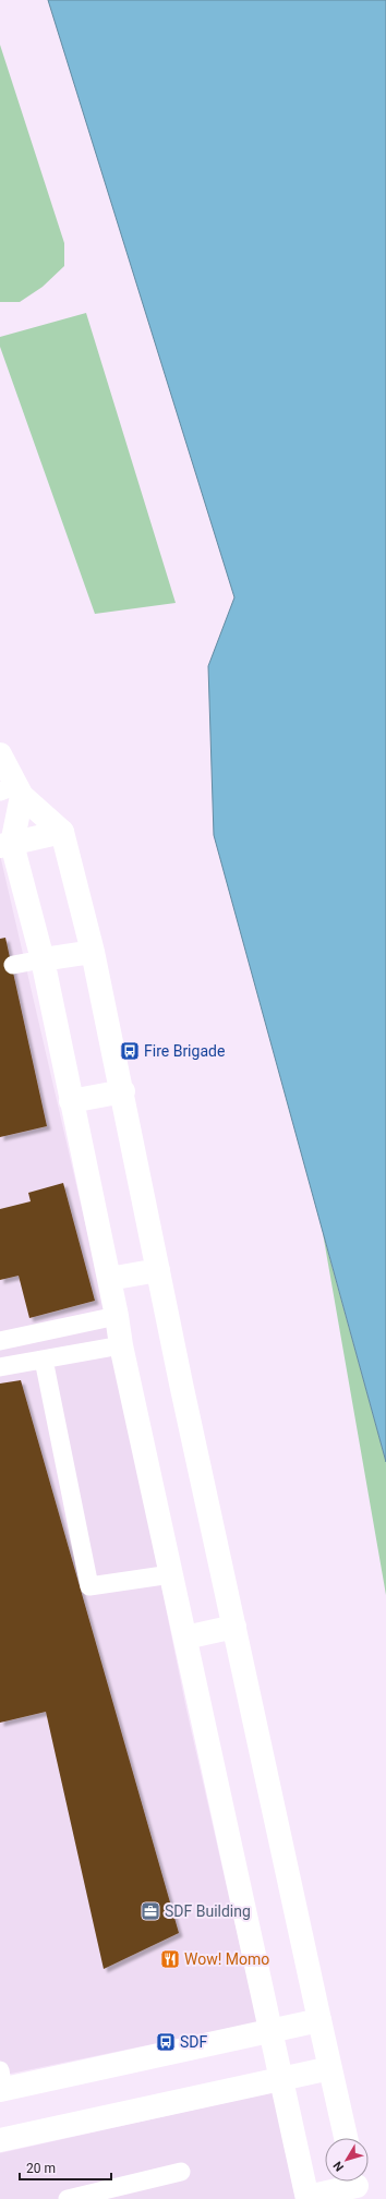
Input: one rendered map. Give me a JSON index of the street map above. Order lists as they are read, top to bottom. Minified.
{"places":{"bus stop":["Fire Brigade","SDF"],"office":["SDF Building"],"restaurant":["Wow! Momo"]},"scale_bar":"20 m","north":"bottom left"}
